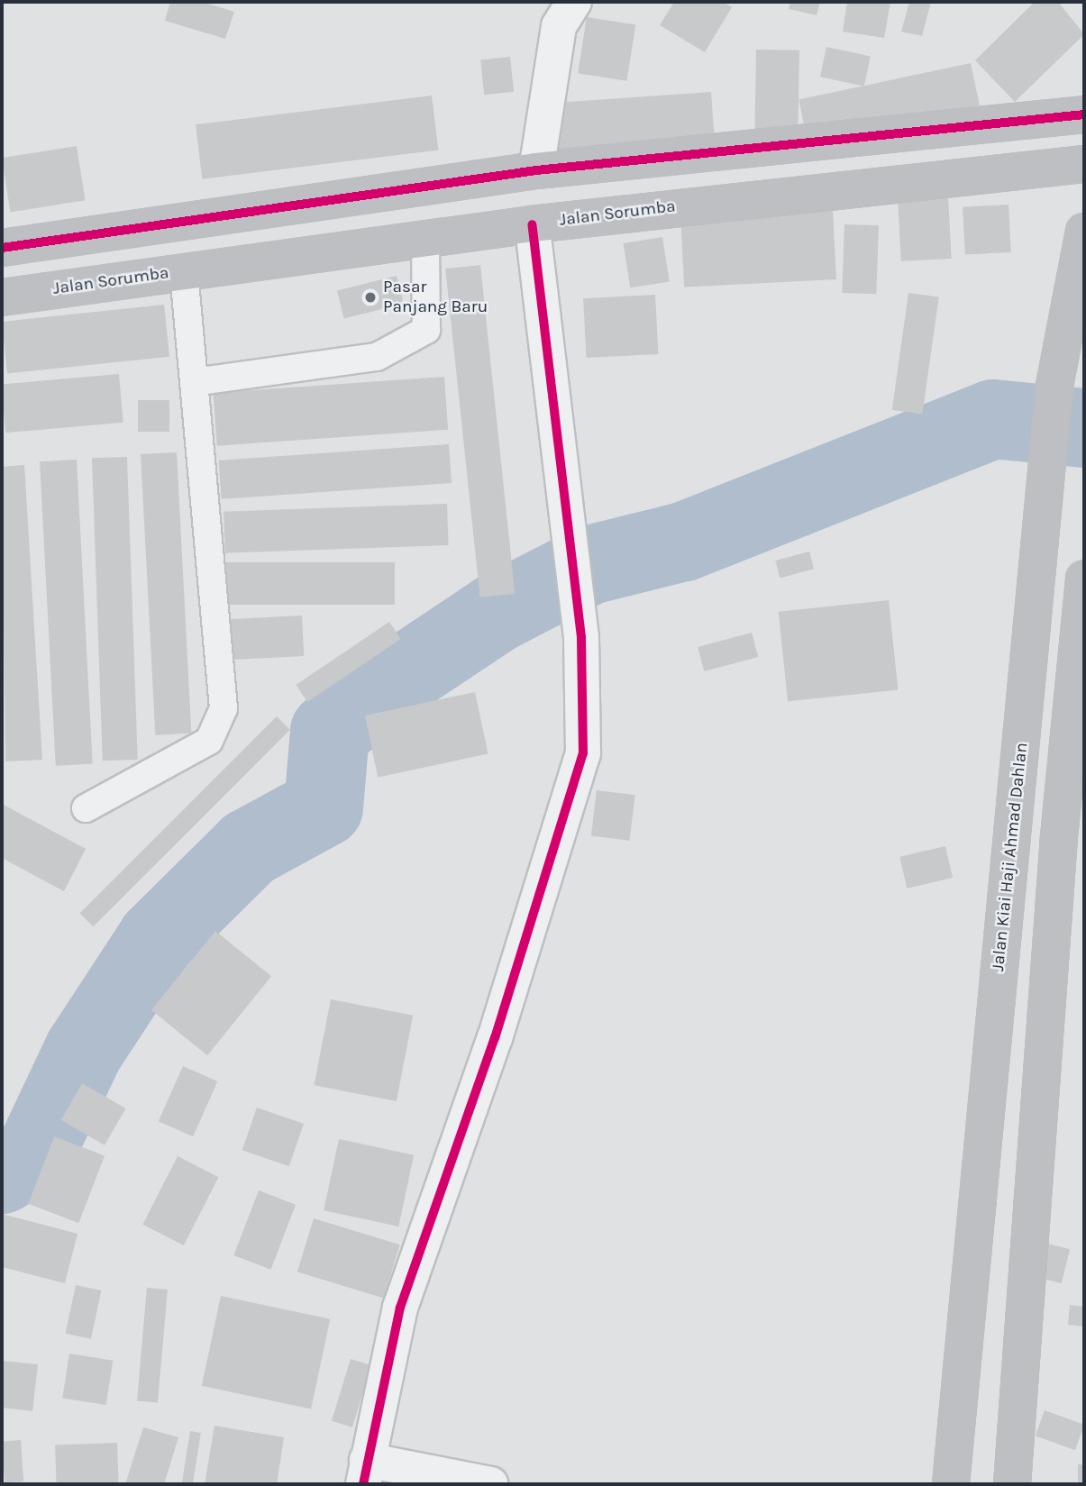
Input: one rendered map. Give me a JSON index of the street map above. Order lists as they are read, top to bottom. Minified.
{"streets":{"street":["Jalan Sorumba","Jalan Kiai Haji Ahmad Dahlan"]},"places":["Pasar Panjang Baru"]}
